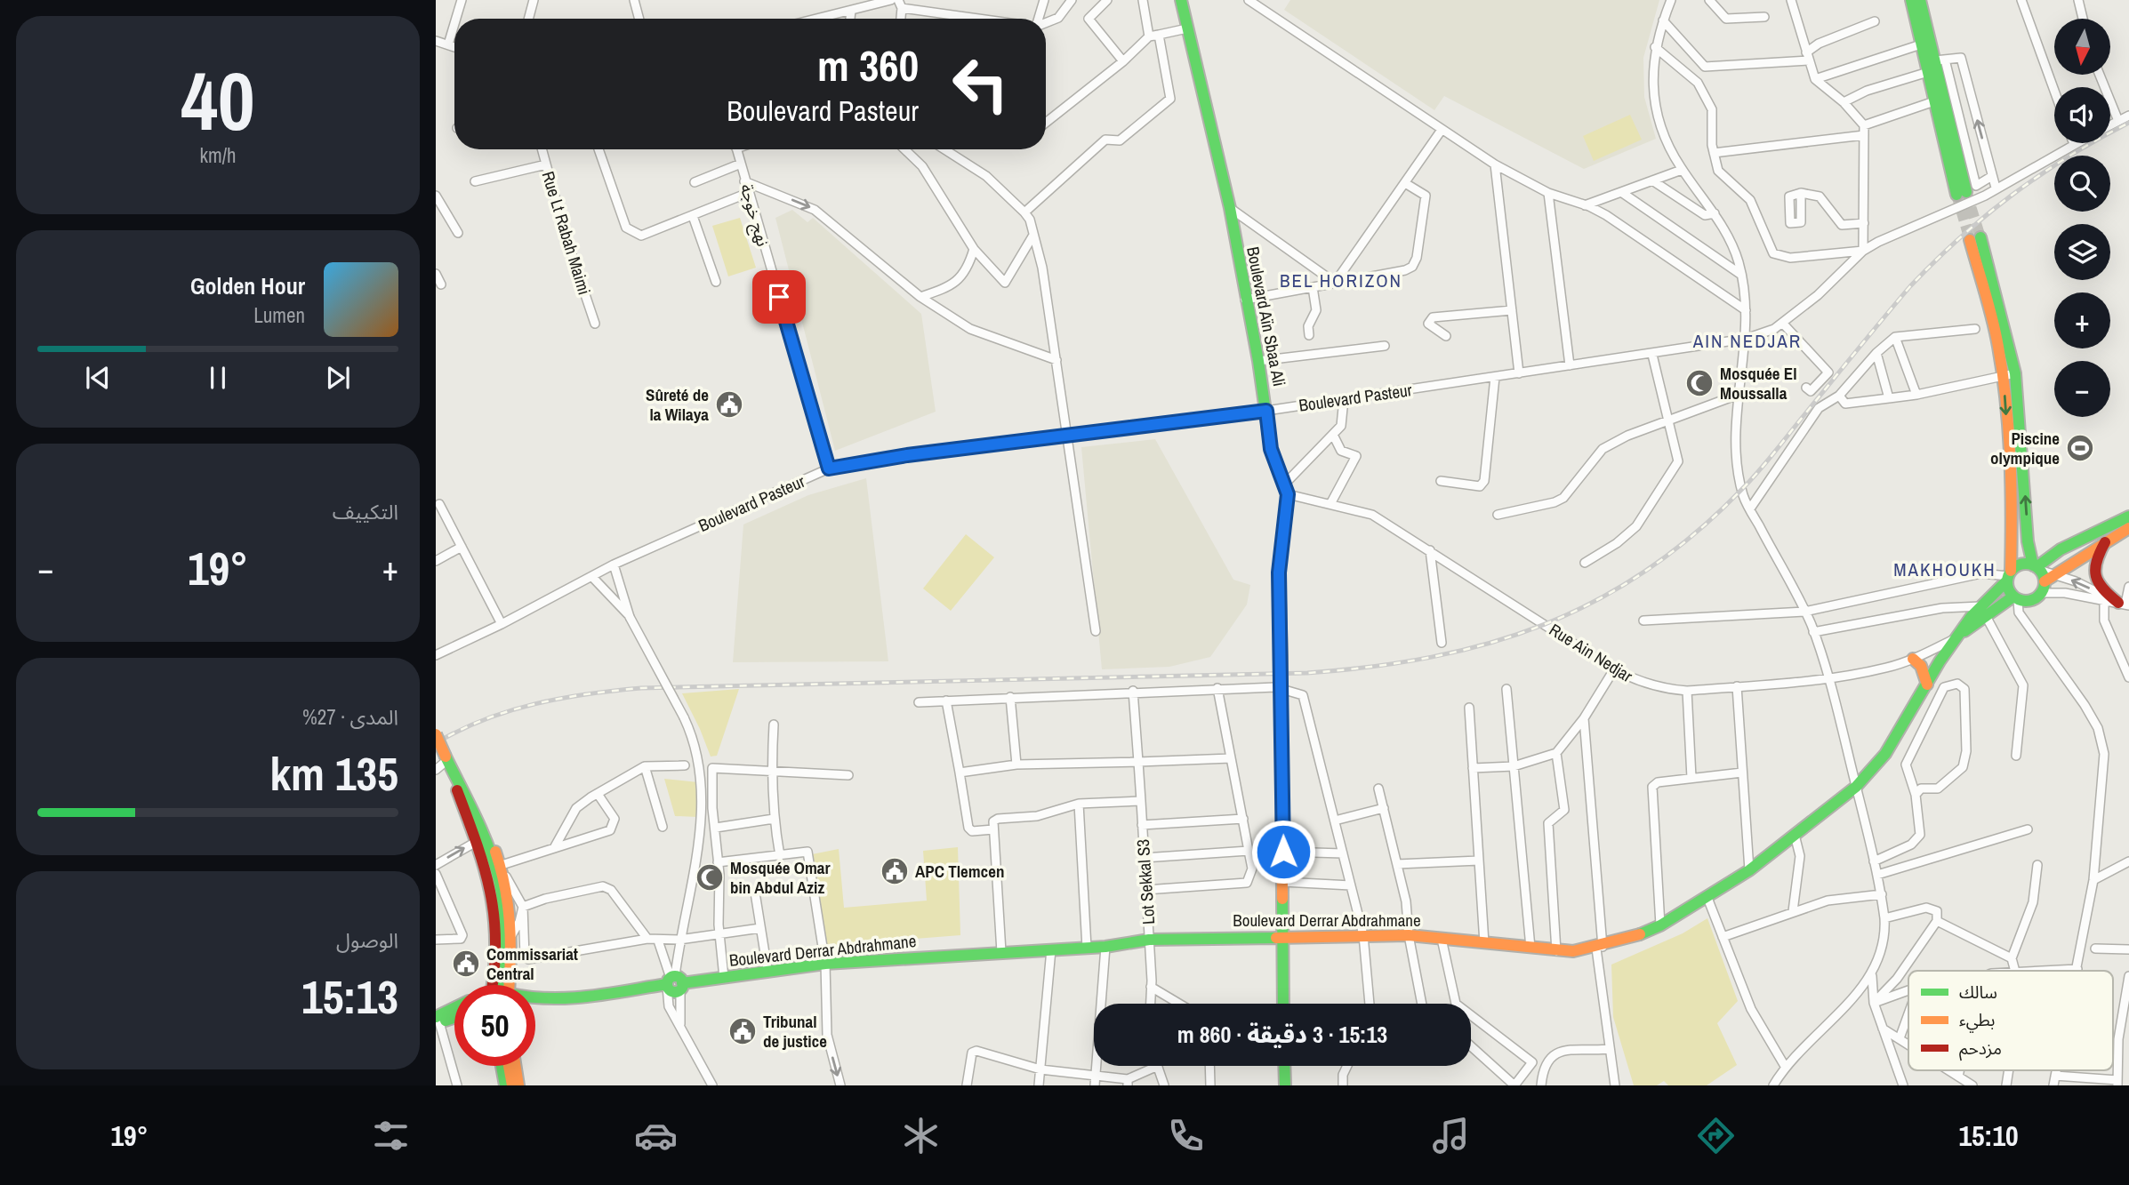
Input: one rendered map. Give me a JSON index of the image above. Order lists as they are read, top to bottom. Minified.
{"streets":{"main road":["Boulevard Aïn Sbaa Ali","Boulevard Derrar Abdrahmane"],"street":["نهج خوجة","Rue Lt Rabah Maimi","Boulevard Pasteur","Rue Ain Nedjar","Lot Sekkal S3"]},"crossings":[["نهج خوجة","Boulevard Pasteur"],["Boulevard Aïn Sbaa Ali","Boulevard Pasteur"],["Boulevard Aïn Sbaa Ali","Rue Ain Nedjar"],["Boulevard Aïn Sbaa Ali","Boulevard Derrar Abdrahmane"],["Rue Ain Nedjar","Boulevard Derrar Abdrahmane"],["Lot Sekkal S3","Boulevard Derrar Abdrahmane"]],"districts":["BEL HORIZON","AIN NEDJAR","MAKHOUKH"],"places":{"mosque":["Mosquée El Moussalla","Mosquée Omar bin Abdul Aziz"],"public building":["Sûreté de la Wilaya","APC Tlemcen","Commissariat Central","Tribunal de justice"],"sports":["Piscine olympique"]},"legend":["سالك","بطيء","مزدحم"],"north":"bottom","page":{"tile":[["40","km/h"],"التكييف",["المدى · 27%","135 km"],["الوصول","15:13"]],"map_buttons":["+","−"],"turn":["360 m","Boulevard Pasteur"],"song":["Golden Hour","Lumen"],"heat":["−","19°","+"],"limit":"50","trip":"15:13 · 3 دقيقة · 860 m","tabs":["15:10","19°"]}}
